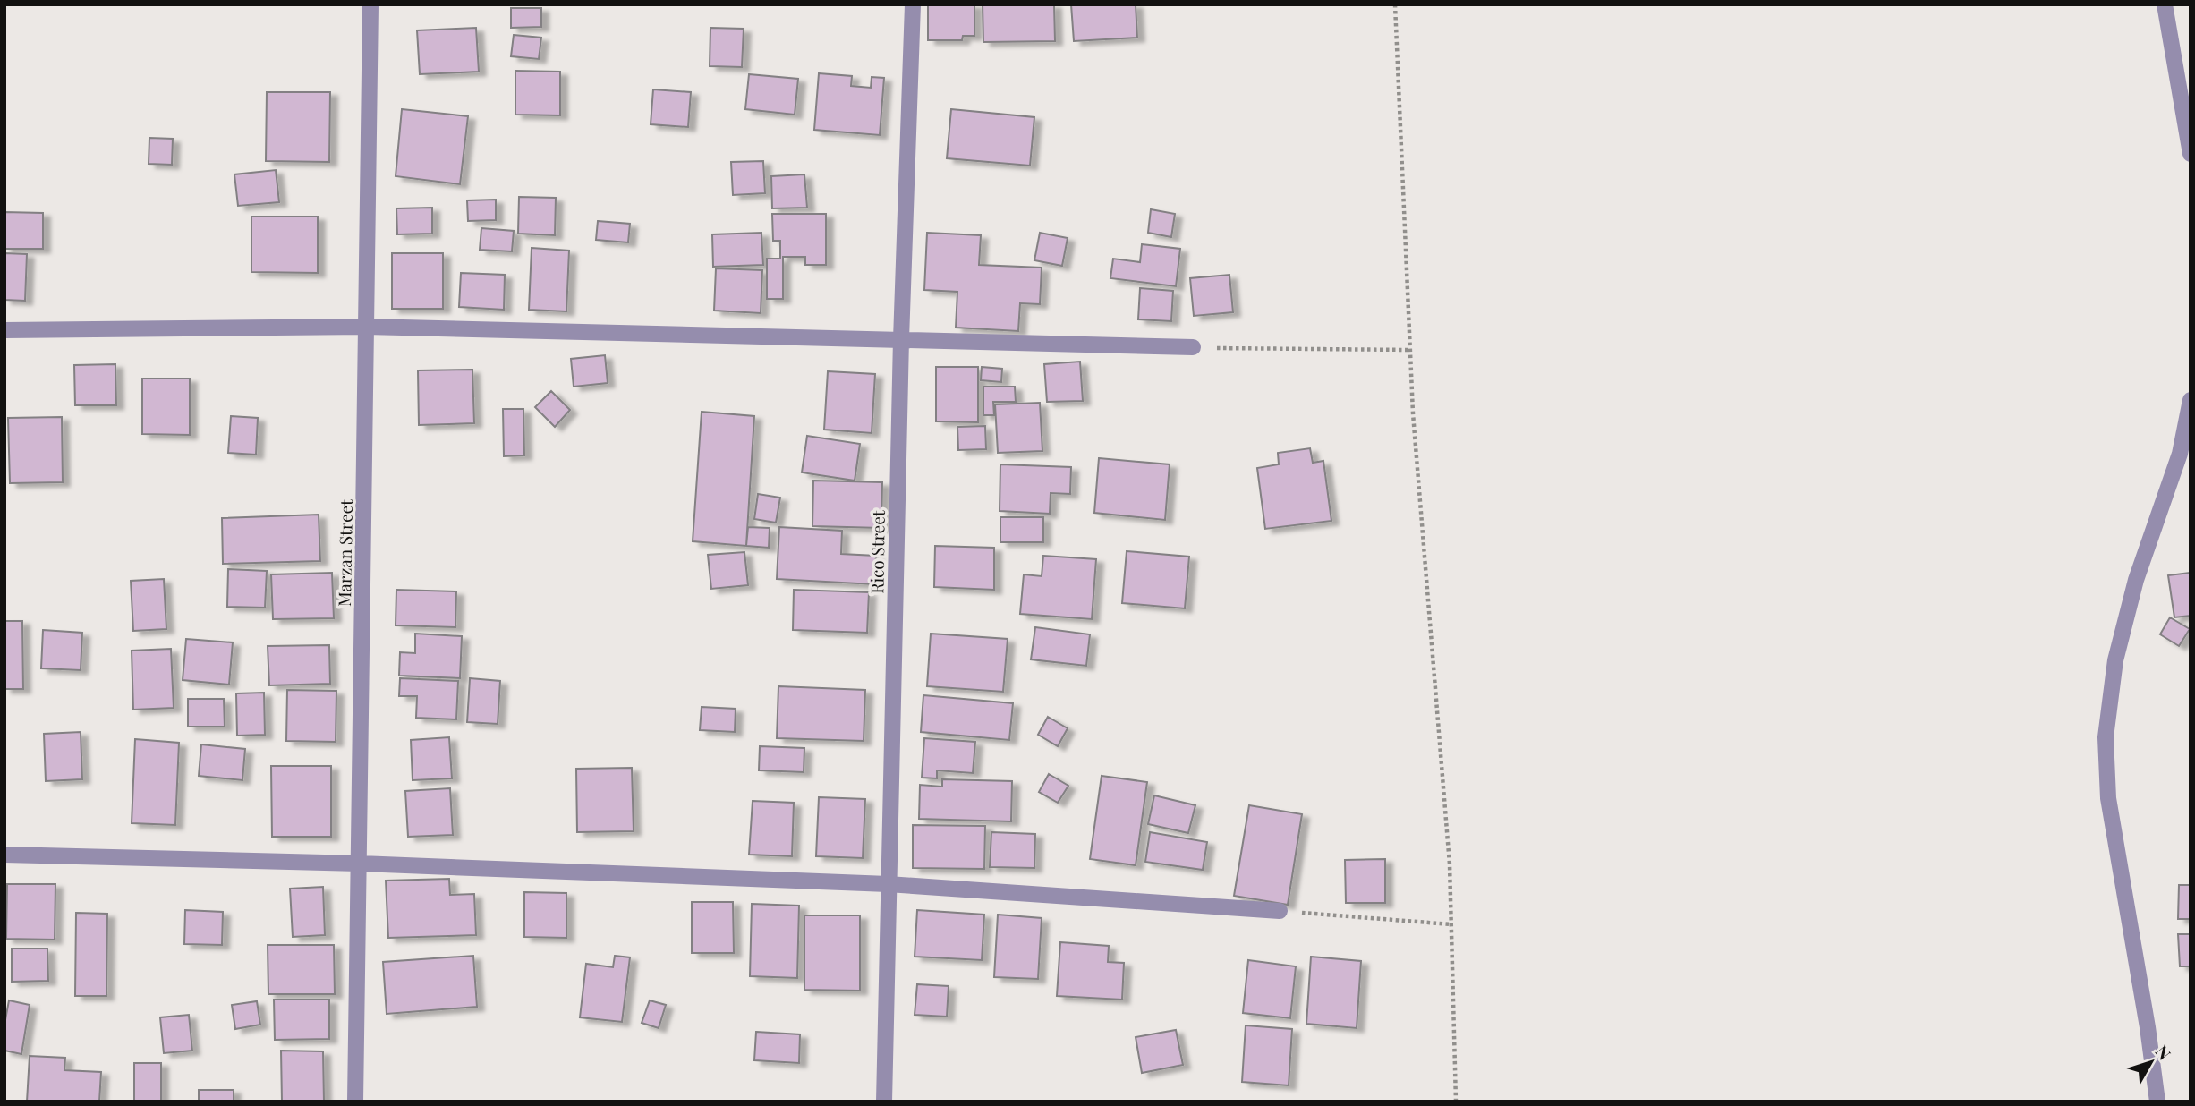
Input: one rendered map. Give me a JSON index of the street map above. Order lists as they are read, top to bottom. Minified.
{"streets":{"street":["Rico Street","Marzan Street"]},"north":"top right"}
